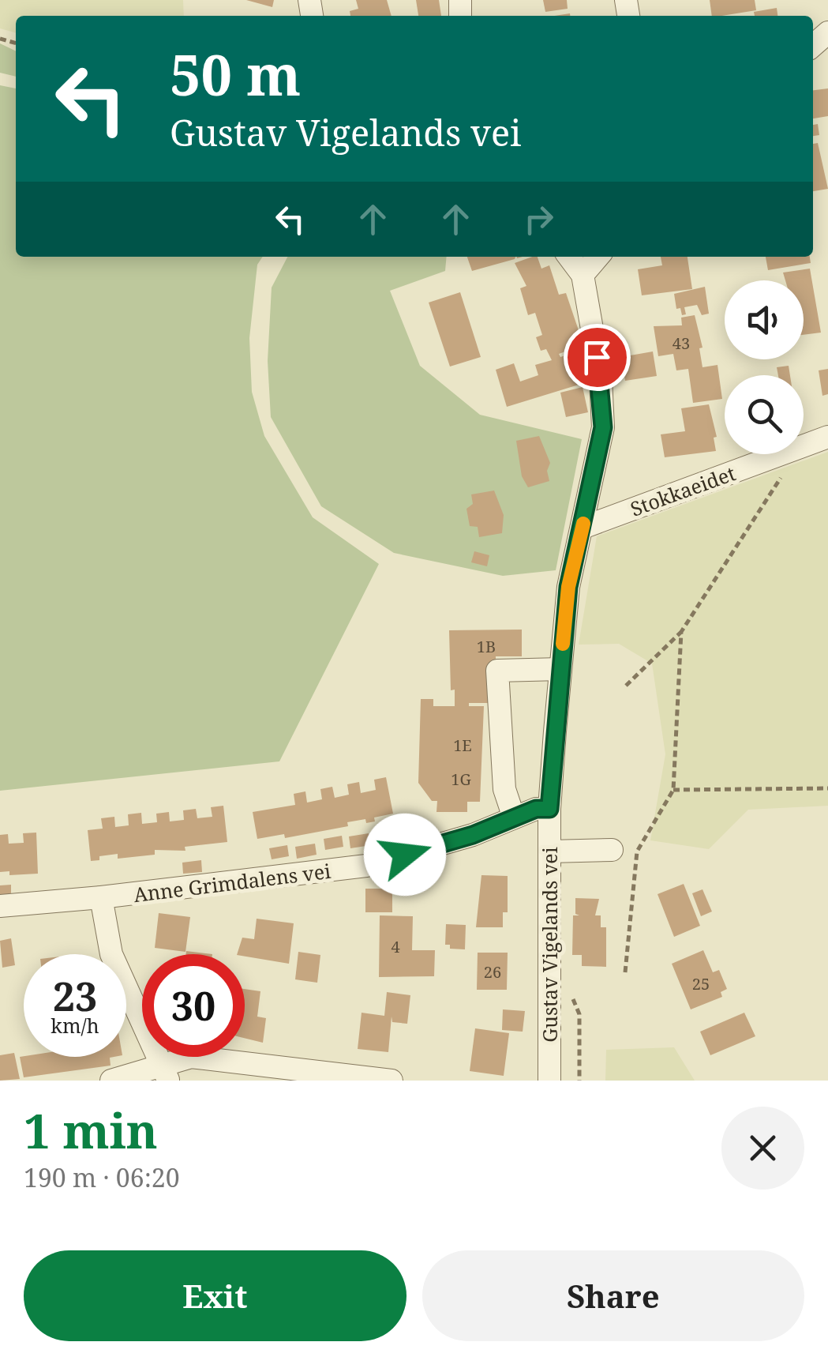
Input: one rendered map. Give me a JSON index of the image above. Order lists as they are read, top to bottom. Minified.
{"streets":{"street":["Stokkaeidet","Anne Grimdalens vei","Gustav Vigelands vei"]},"crossings":[["Stokkaeidet","Gustav Vigelands vei"],["Anne Grimdalens vei","Gustav Vigelands vei"]],"house_numbers":["43","1B","1E","1G","4","26","25"],"page":{"turn":["50 m","Gustav Vigelands vei"],"speed":"23 km/h","limit":"30","heading":["1 min","190 m · 06:20"],"buttons":["Exit","Share"]}}
